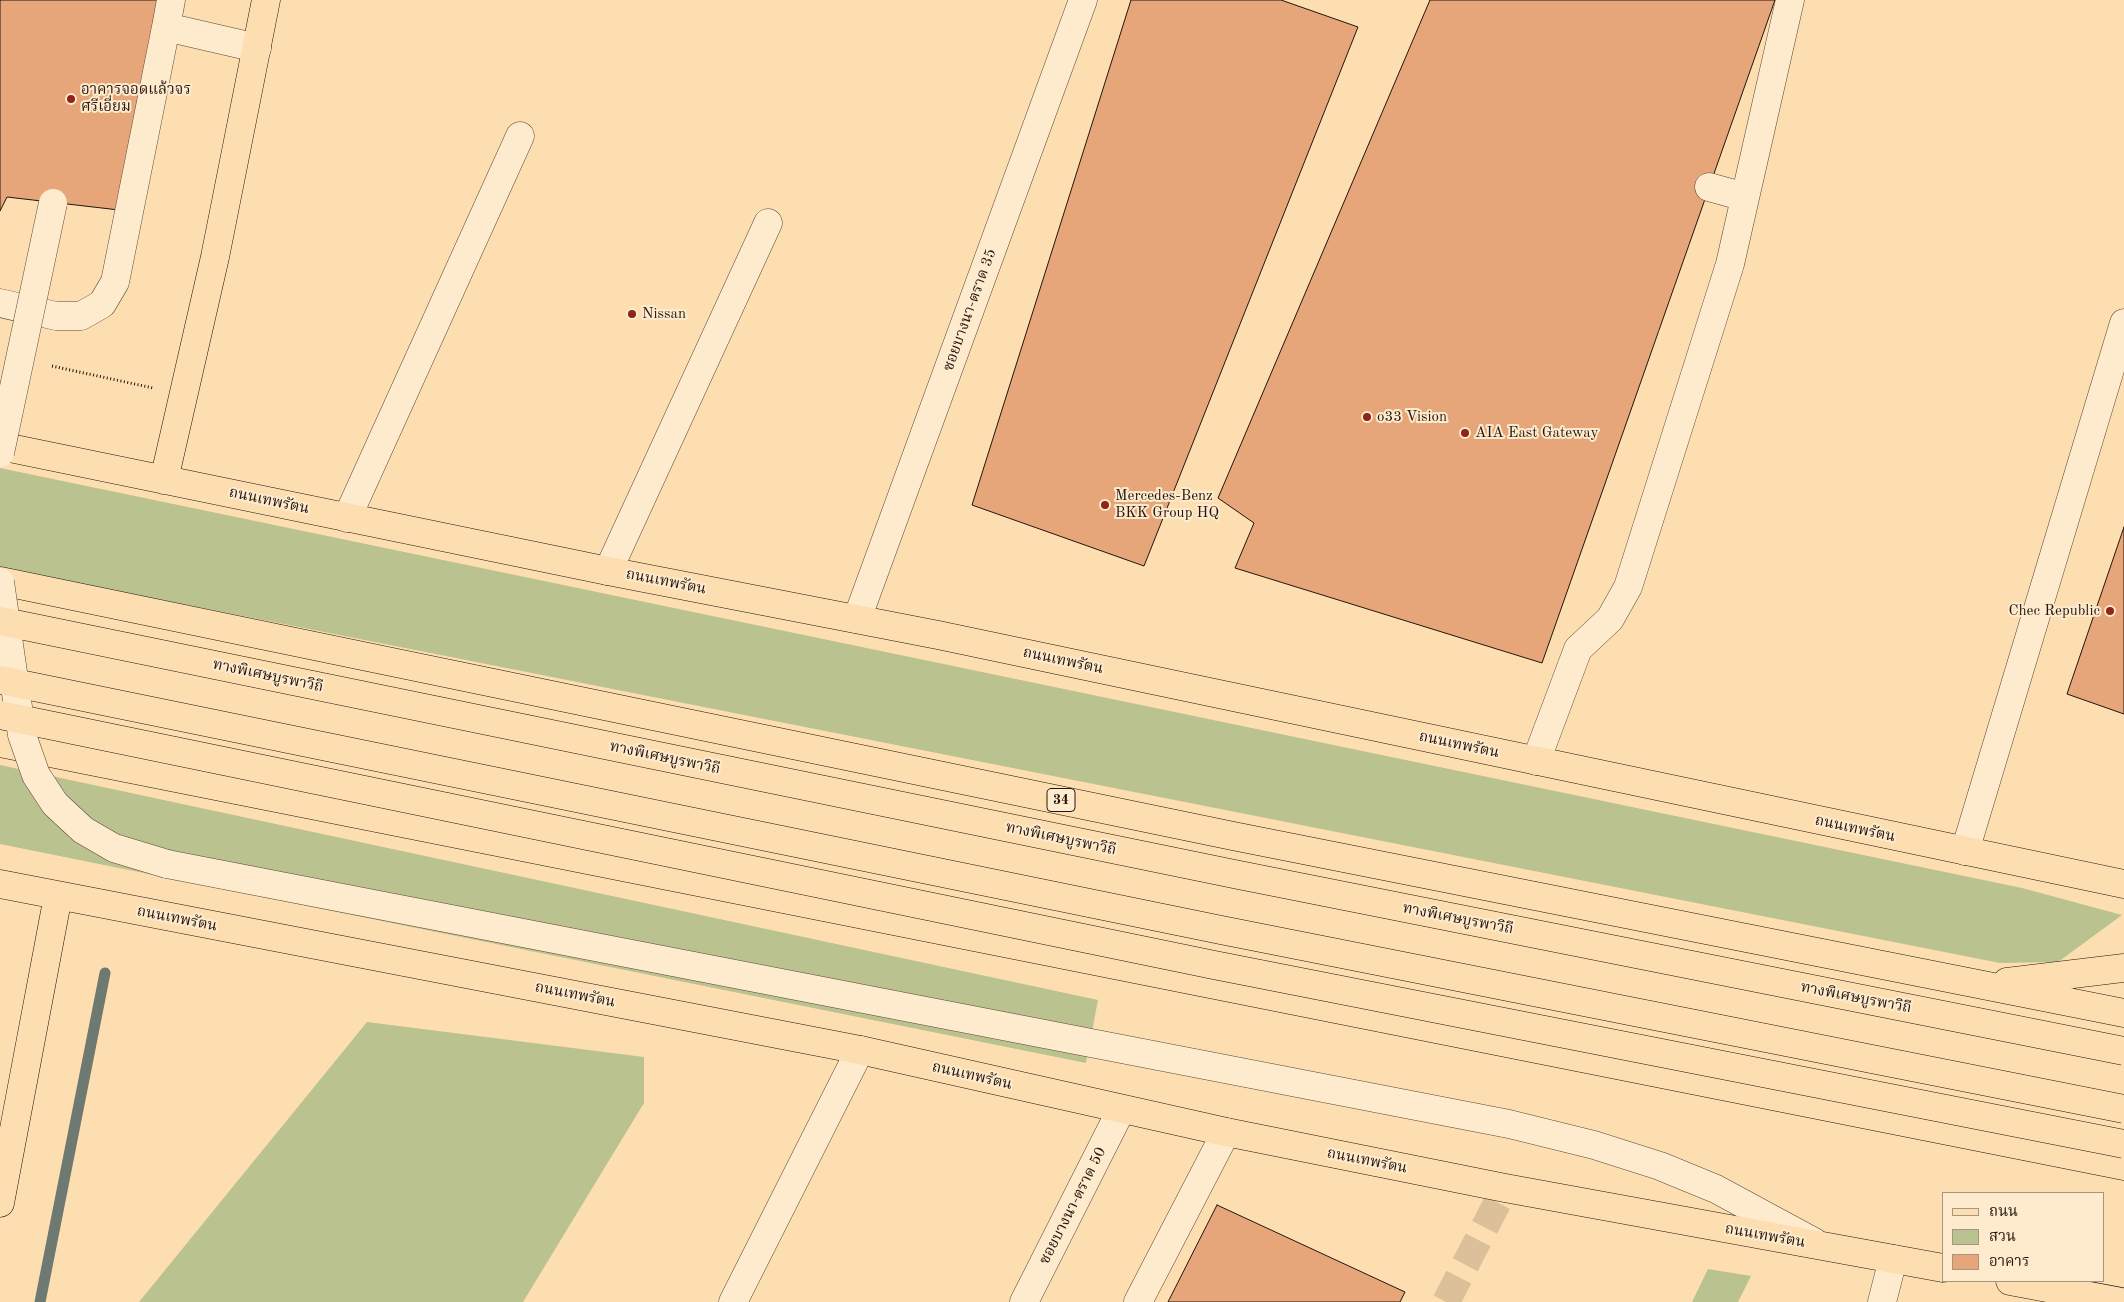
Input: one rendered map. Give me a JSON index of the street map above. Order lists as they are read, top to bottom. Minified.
{"streets":{"main road":["ถนนเทพรัตน","ทางพิเศษบูรพาวิถี","34"],"street":["ซอยบางนา-ตราด 35","ซอยบางนา-ตราด 50"]},"crossings":[["ซอยบางนา-ตราด 35","ถนนเทพรัตน"],["ถนนเทพรัตน","ซอยบางนา-ตราด 50"]],"places":["อาคารจอดแล้วจร ศรีเอี่ยม","Nissan","o33 Vision","AIA East Gateway","Mercedes-Benz BKK Group HQ","Chec Republic"],"legend":["ถนน","สวน","อาคาร"]}
